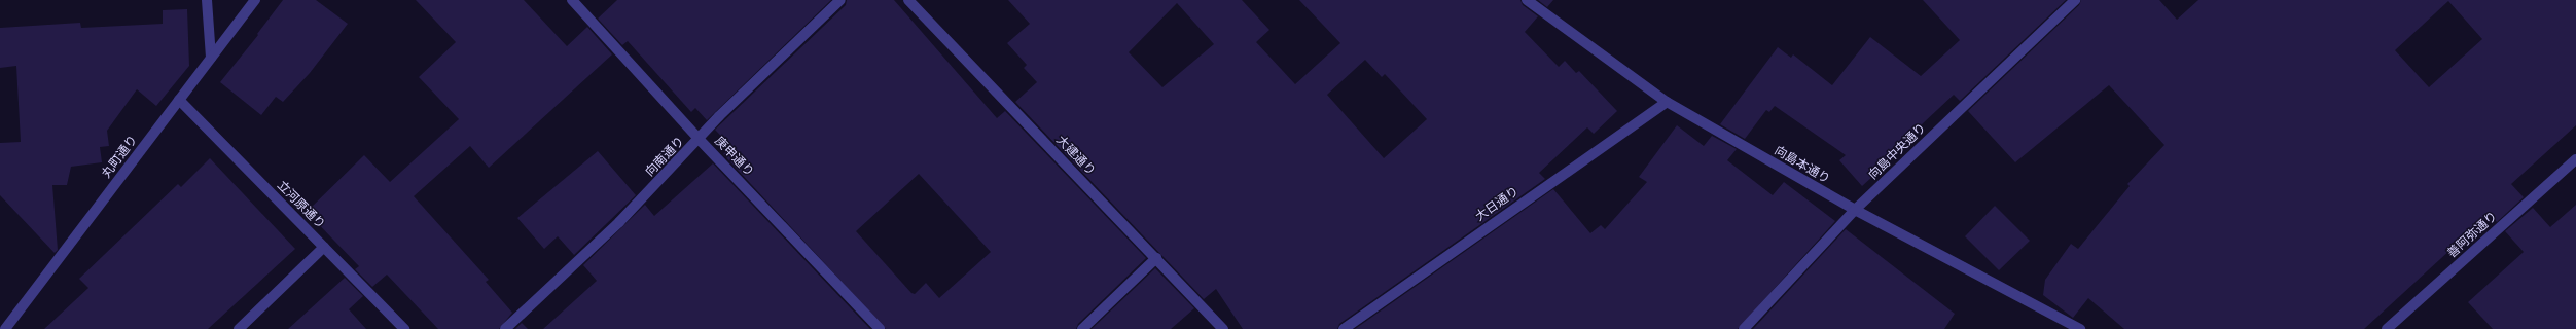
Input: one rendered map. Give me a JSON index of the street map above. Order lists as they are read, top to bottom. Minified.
{"streets":{"street":["向島中央通り","大建通り","丸町通り","向南通り","庚申通り","向島本通り","大日通り","立河原通り","善阿弥通り"]},"crossings":[["向島中央通り","向島本通り"],["丸町通り","立河原通り"],["向南通り","庚申通り"],["向島本通り","大日通り"]]}
